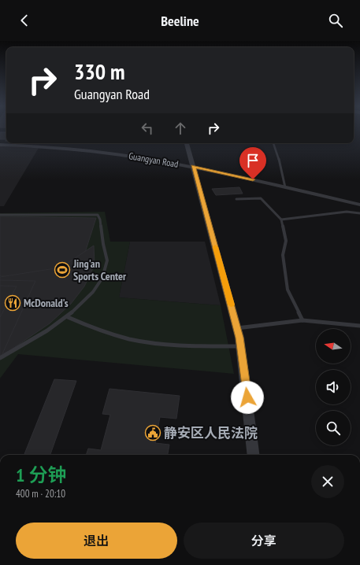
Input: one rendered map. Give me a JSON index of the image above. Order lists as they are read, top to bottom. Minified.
{"streets":{"street":["Guangyan Road"]},"places":{"sports":["Jing'an Sports Center"],"restaurant":["McDonald's"],"public building":["静安区人民法院"]},"north":"left","page":{"header":"Beeline","turn":["330 m","Guangyan Road"],"heading":["1 分钟","400 m · 20:10"],"buttons":["退出","分享"]}}
